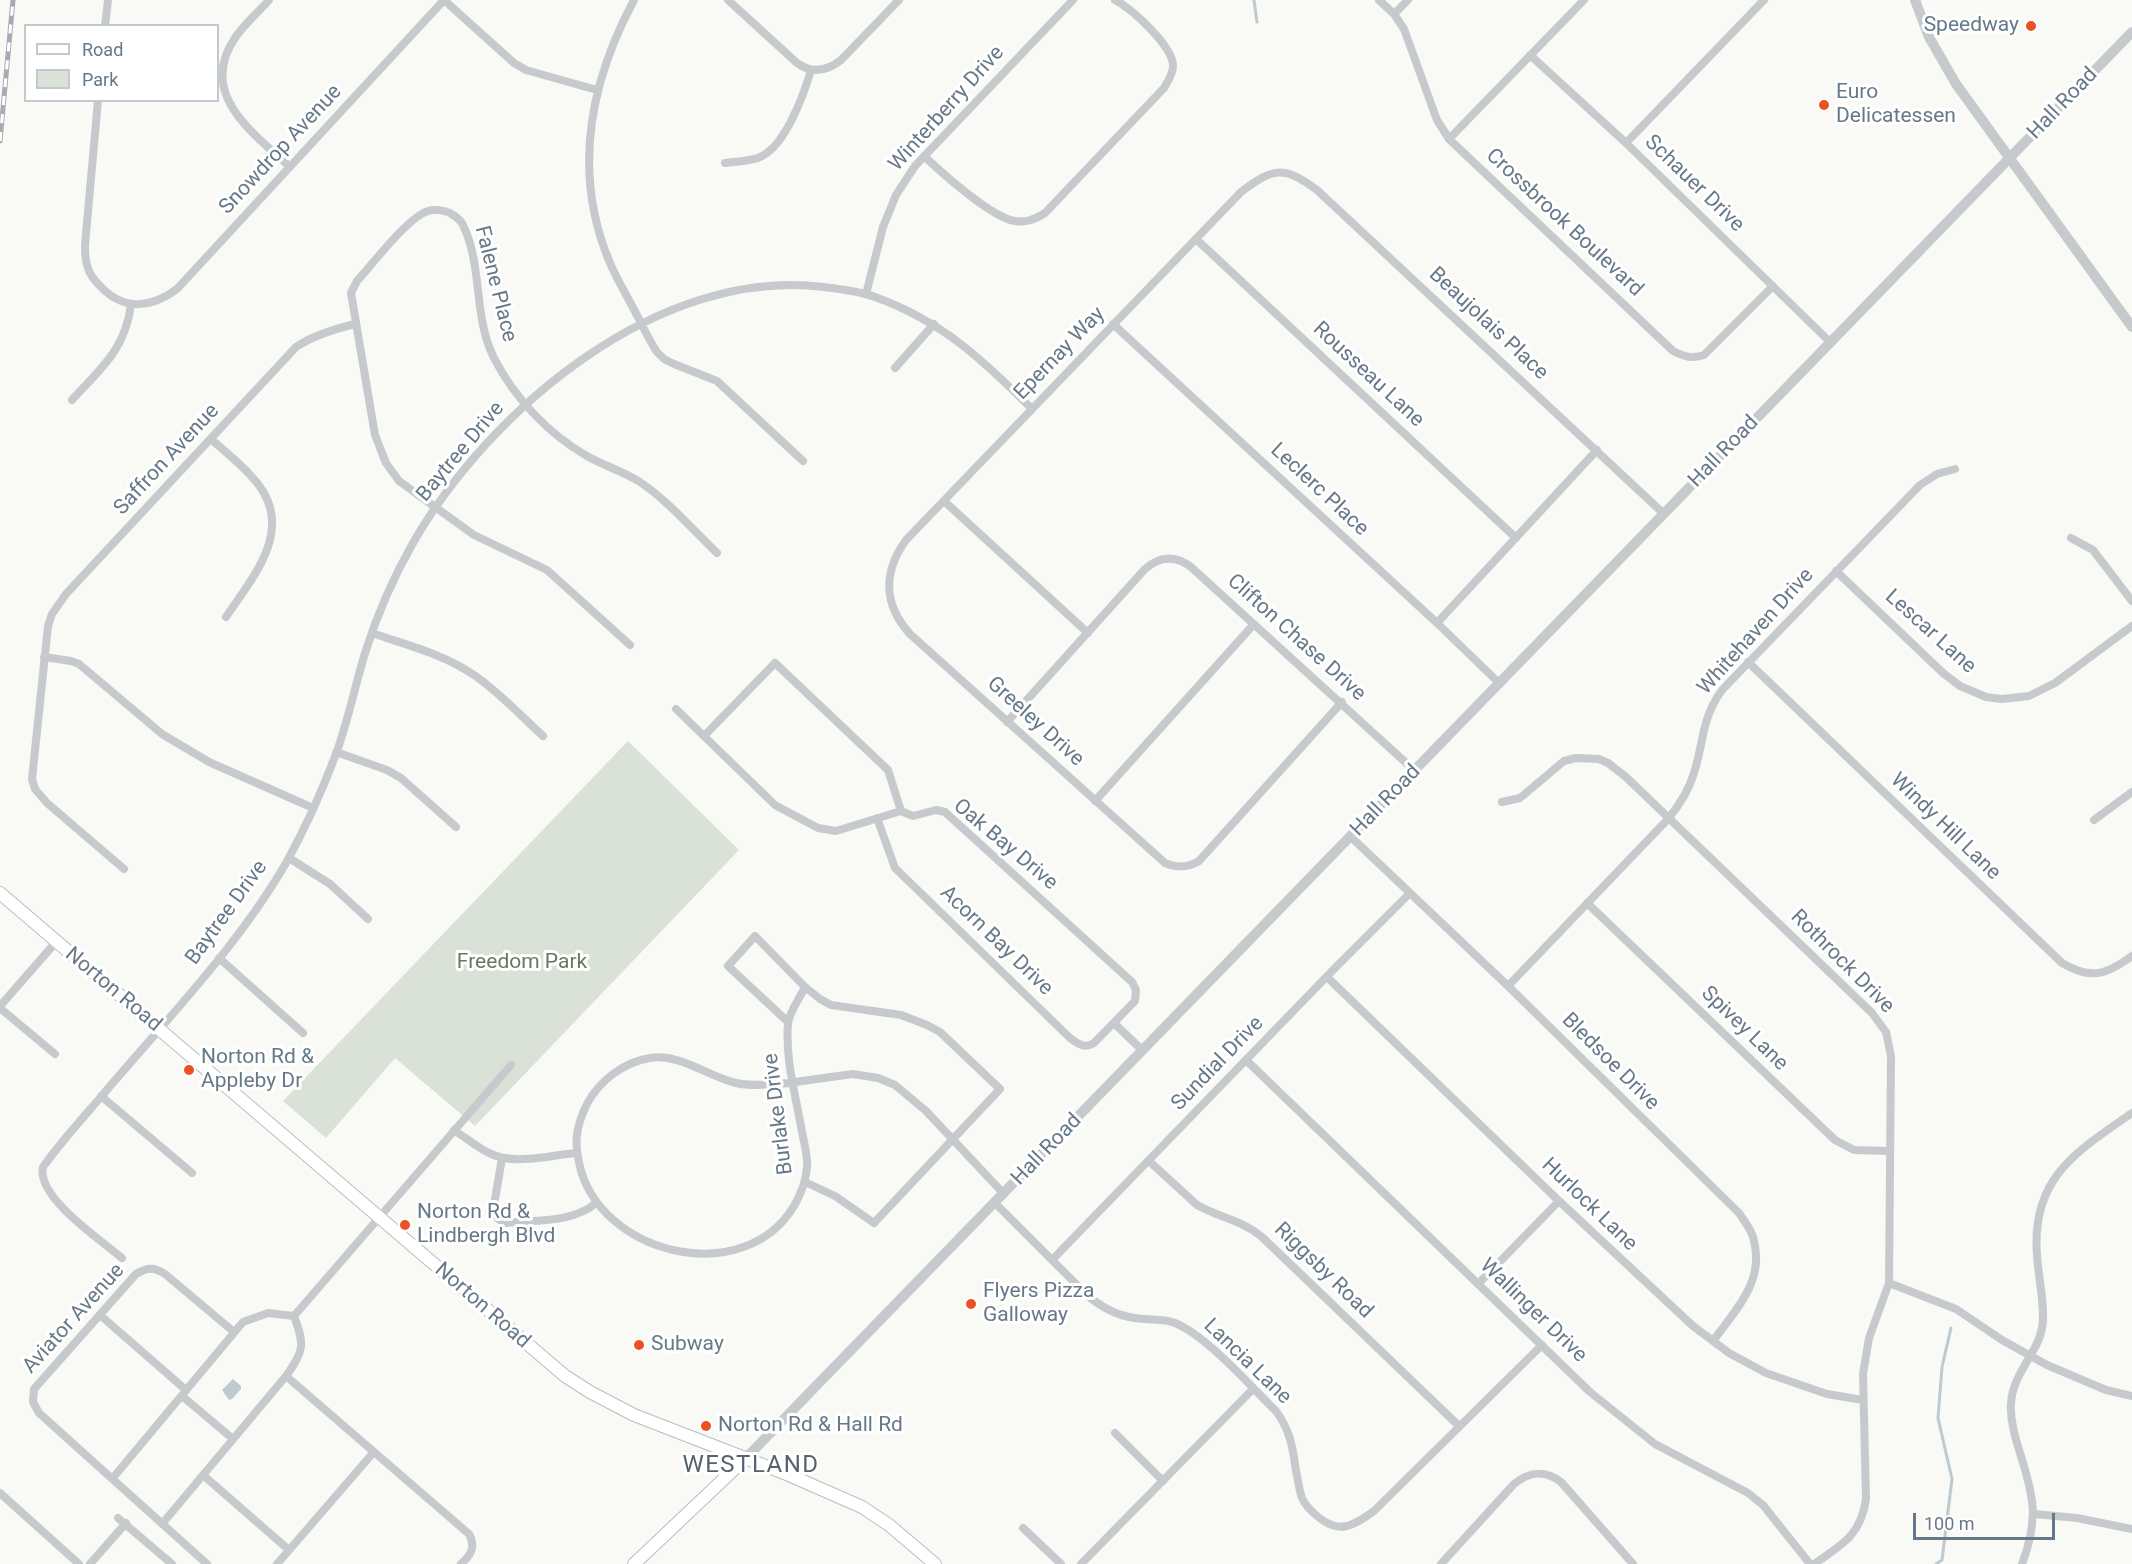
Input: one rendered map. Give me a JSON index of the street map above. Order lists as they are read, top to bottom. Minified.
{"streets":{"main road":["Hall Road","Norton Road"],"street":["Winterberry Drive","Snowdrop Avenue","Schauer Drive","Crossbrook Boulevard","Falene Place","Beaujolais Place","Epernay Way","Rousseau Lane","Baytree Drive","Saffron Avenue","Leclerc Place","Whitehaven Drive","Lescar Lane","Clifton Chase Drive","Greeley Drive","Windy Hill Lane","Oak Bay Drive","Acorn Bay Drive","Rothrock Drive","Spivey Lane","Bledsoe Drive","Sundial Drive","Burlake Drive","Hurlock Lane","Riggsby Road","Wallinger Drive","Aviator Avenue","Lancia Lane"]},"crossings":[["Hall Road","Schauer Drive"],["Hall Road","Beaujolais Place"],["Hall Road","Leclerc Place"],["Hall Road","Clifton Chase Drive"],["Hall Road","Norton Road"],["Hall Road","Bledsoe Drive"],["Hall Road","Lancia Lane"],["Winterberry Drive","Baytree Drive"],["Schauer Drive","Crossbrook Boulevard"],["Falene Place","Baytree Drive"],["Falene Place","Saffron Avenue"],["Beaujolais Place","Epernay Way"],["Epernay Way","Rousseau Lane"],["Epernay Way","Baytree Drive"],["Epernay Way","Leclerc Place"],["Epernay Way","Greeley Drive"],["Baytree Drive","Norton Road"],["Whitehaven Drive","Lescar Lane"],["Whitehaven Drive","Windy Hill Lane"],["Whitehaven Drive","Rothrock Drive"],["Whitehaven Drive","Spivey Lane"],["Whitehaven Drive","Bledsoe Drive"],["Clifton Chase Drive","Greeley Drive"],["Oak Bay Drive","Acorn Bay Drive"],["Rothrock Drive","Spivey Lane"],["Rothrock Drive","Hurlock Lane"],["Rothrock Drive","Wallinger Drive"],["Bledsoe Drive","Sundial Drive"],["Bledsoe Drive","Hurlock Lane"],["Sundial Drive","Hurlock Lane"],["Sundial Drive","Riggsby Road"],["Sundial Drive","Wallinger Drive"],["Sundial Drive","Lancia Lane"],["Riggsby Road","Lancia Lane"]],"districts":["WESTLAND"],"parks":["Freedom Park"],"places":["Speedway","Euro Delicatessen","Norton Rd & Appleby Dr","Norton Rd & Lindbergh Blvd","Flyers Pizza Galloway","Subway","Norton Rd & Hall Rd"],"legend":["Road","Park"],"scale_bar":"100 m"}
